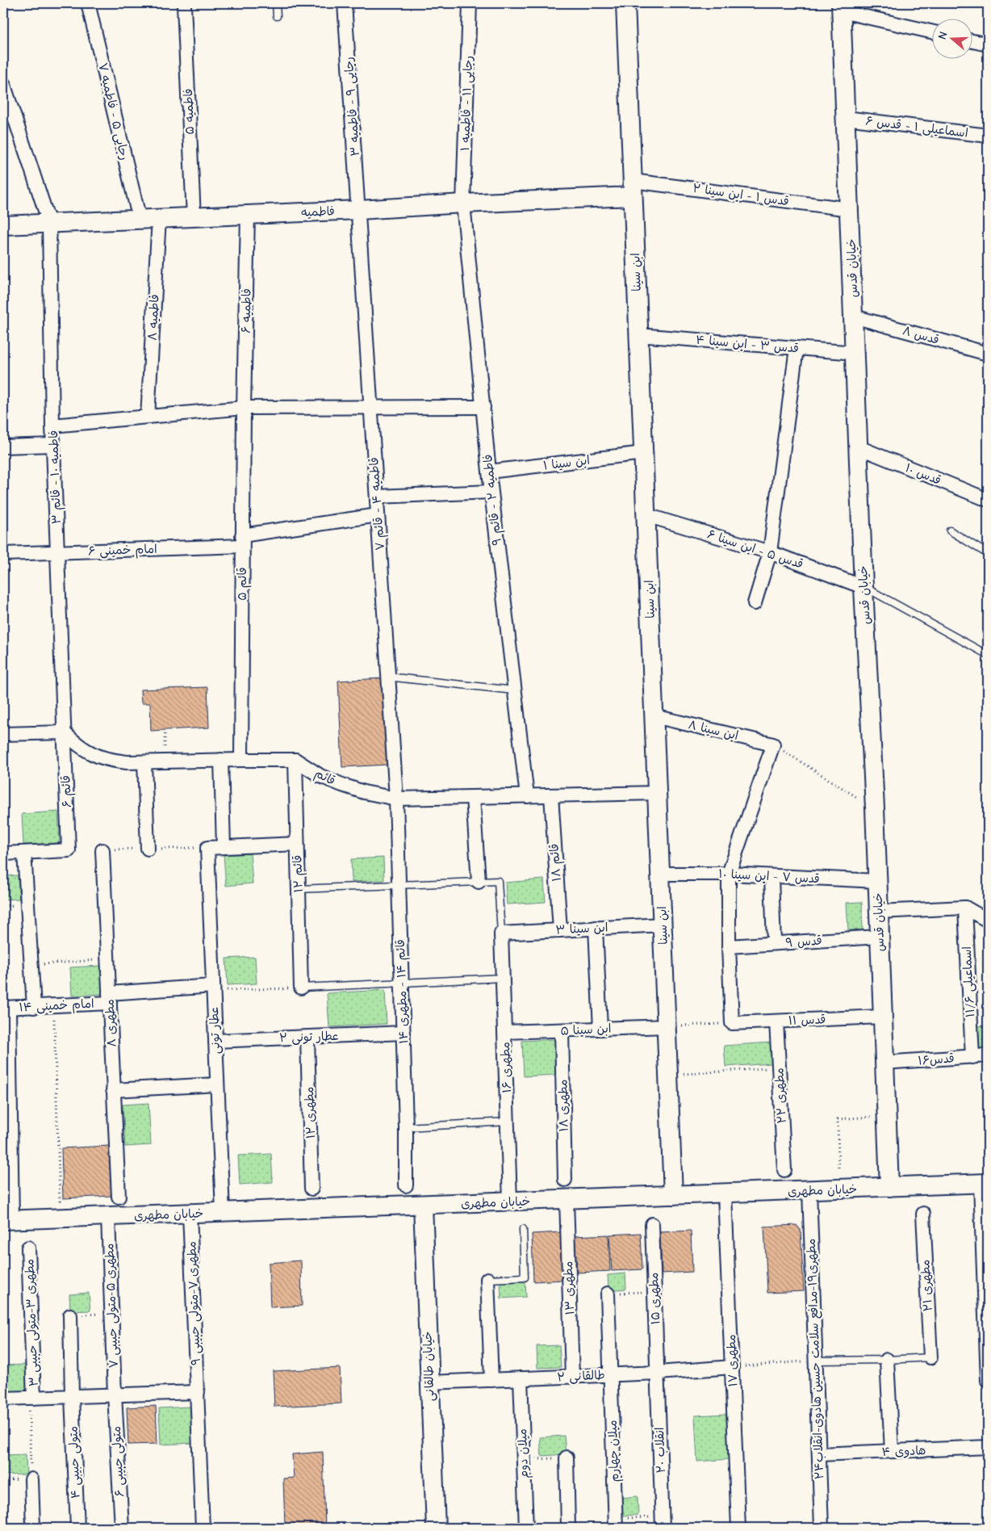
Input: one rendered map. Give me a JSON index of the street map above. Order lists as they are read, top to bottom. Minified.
{"streets":{"street":["رجایی ۱۱ - فاطمیه ۱","رجایی ۹ - فاطمیه ۳","رجایی ۵ - فاطمیه ۷","فاطمیه ۵","اسماعیلی ۱ - قدس ۶","قدس ۱ - ابن سینا ۲","فاطمیه","خیابان قدس","ابن سینا","فاطمیه ۶","فاطمیه ۸","قدس ۸","قدس ۳ - ابن سینا ۴","ابن سینا ۱","قدس ۱۰","فاطمیه ۱۰ - قائم ۳","فاطمیه ۲ - قائم ۹","فاطمیه ۴ - قائم ۷","قدس ۵ - ابن سینا ۶","امام خمینی ۶","قائم ۵","ابن سینا ۸","قائم","قائم ۶","قائم ۱۸","قائم ۱۲","قدس ۷ - ابن سینا ۱۰","ابن سینا ۳","قدس ۹","اسماعیلی ۱۱/۶","قائم ۱۴ - مطهری ۱۴","امام خمینی ۱۴","قدس ۱۱","مطهری ۸","ابن سینا ۵","عطار تونی","عطار تونی ۲","قدس۱۶","مطهری ۱۶","مطهری ۲۲","مطهری ۱۸","مطهری ۱۲","خیابان مطهری","مطهری ۲۱","مطهری ۱۳","مطهری ۱۵","مطهری ۷-متولی حبیبی ۹","مطهری ۵-متولی حبیبی ۷","مطهری ۳-متولی حبیبی ۳","مطهری۱۹-مدافع سلامت حسین هادوی-انقلاب۲۴","مطهری ۱۷","خیابان طالقانی","طالقانی ۲","انقلاب ۲۰","میلان چهارم","هادوی ۴","میلان دوم","متولی حبیبی ۶","متولی حبیبی ۴"]},"crossings":[["رجایی ۱۱ - فاطمیه ۱","فاطمیه"],["رجایی ۱۱ - فاطمیه ۱","فاطمیه ۲ - قائم ۹"],["رجایی ۹ - فاطمیه ۳","فاطمیه"],["رجایی ۹ - فاطمیه ۳","فاطمیه ۴ - قائم ۷"],["رجایی ۵ - فاطمیه ۷","فاطمیه"],["فاطمیه ۵","فاطمیه"],["اسماعیلی ۱ - قدس ۶","خیابان قدس"],["قدس ۱ - ابن سینا ۲","فاطمیه"],["قدس ۱ - ابن سینا ۲","خیابان قدس"],["قدس ۱ - ابن سینا ۲","ابن سینا"],["فاطمیه","ابن سینا"],["فاطمیه","فاطمیه ۶"],["فاطمیه","فاطمیه ۸"],["فاطمیه","فاطمیه ۱۰ - قائم ۳"],["فاطمیه","فاطمیه ۲ - قائم ۹"],["فاطمیه","فاطمیه ۴ - قائم ۷"],["خیابان قدس","قدس ۸"],["خیابان قدس","قدس ۳ - ابن سینا ۴"],["خیابان قدس","قدس ۱۰"],["خیابان قدس","قدس ۵ - ابن سینا ۶"],["خیابان قدس","قدس ۷ - ابن سینا ۱۰"],["خیابان قدس","قدس ۹"],["خیابان قدس","قدس ۱۱"],["خیابان قدس","قدس۱۶"],["خیابان قدس","خیابان مطهری"],["ابن سینا","قدس ۳ - ابن سینا ۴"],["ابن سینا","ابن سینا ۱"],["ابن سینا","قدس ۵ - ابن سینا ۶"],["ابن سینا","ابن سینا ۸"],["ابن سینا","قائم"],["ابن سینا","قدس ۷ - ابن سینا ۱۰"],["ابن سینا","ابن سینا ۳"],["ابن سینا","ابن سینا ۵"],["ابن سینا","خیابان مطهری"],["فاطمیه ۶","قائم ۵"],["ابن سینا ۱","فاطمیه ۲ - قائم ۹"],["فاطمیه ۱۰ - قائم ۳","امام خمینی ۶"],["فاطمیه ۱۰ - قائم ۳","قائم ۶"],["فاطمیه ۲ - قائم ۹","قائم"],["فاطمیه ۴ - قائم ۷","امام خمینی ۶"],["فاطمیه ۴ - قائم ۷","قائم"],["فاطمیه ۴ - قائم ۷","قائم ۱۴ - مطهری ۱۴"],["امام خمینی ۶","قائم ۵"],["قائم","قائم ۱۸"],["قائم","قائم ۱۲"],["قائم","قائم ۱۴ - مطهری ۱۴"],["قائم ۱۸","ابن سینا ۳"],["ابن سینا ۳","مطهری ۱۶"],["اسماعیلی ۱۱/۶","قدس۱۶"],["قائم ۱۴ - مطهری ۱۴","عطار تونی ۲"],["امام خمینی ۱۴","مطهری ۸"],["امام خمینی ۱۴","عطار تونی"],["قدس ۱۱","مطهری ۲۲"],["ابن سینا ۵","مطهری ۱۶"],["ابن سینا ۵","مطهری ۱۸"],["عطار تونی","عطار تونی ۲"],["عطار تونی","خیابان مطهری"],["عطار تونی ۲","مطهری ۱۲"],["مطهری ۱۶","خیابان مطهری"],["خیابان مطهری","مطهری ۱۳"],["خیابان مطهری","مطهری ۷-متولی حبیبی ۹"],["خیابان مطهری","مطهری ۵-متولی حبیبی ۷"],["خیابان مطهری","مطهری۱۹-مدافع سلامت حسین هادوی-انقلاب۲۴"],["خیابان مطهری","مطهری ۱۷"],["خیابان مطهری","خیابان طالقانی"],["مطهری ۱۳","طالقانی ۲"],["مطهری ۱۵","طالقانی ۲"],["مطهری ۱۵","انقلاب ۲۰"],["مطهری ۵-متولی حبیبی ۷","متولی حبیبی ۶"],["مطهری۱۹-مدافع سلامت حسین هادوی-انقلاب۲۴","هادوی ۴"],["مطهری ۱۷","طالقانی ۲"],["خیابان طالقانی","طالقانی ۲"],["طالقانی ۲","انقلاب ۲۰"],["طالقانی ۲","میلان چهارم"],["طالقانی ۲","میلان دوم"]],"north":"left"}
